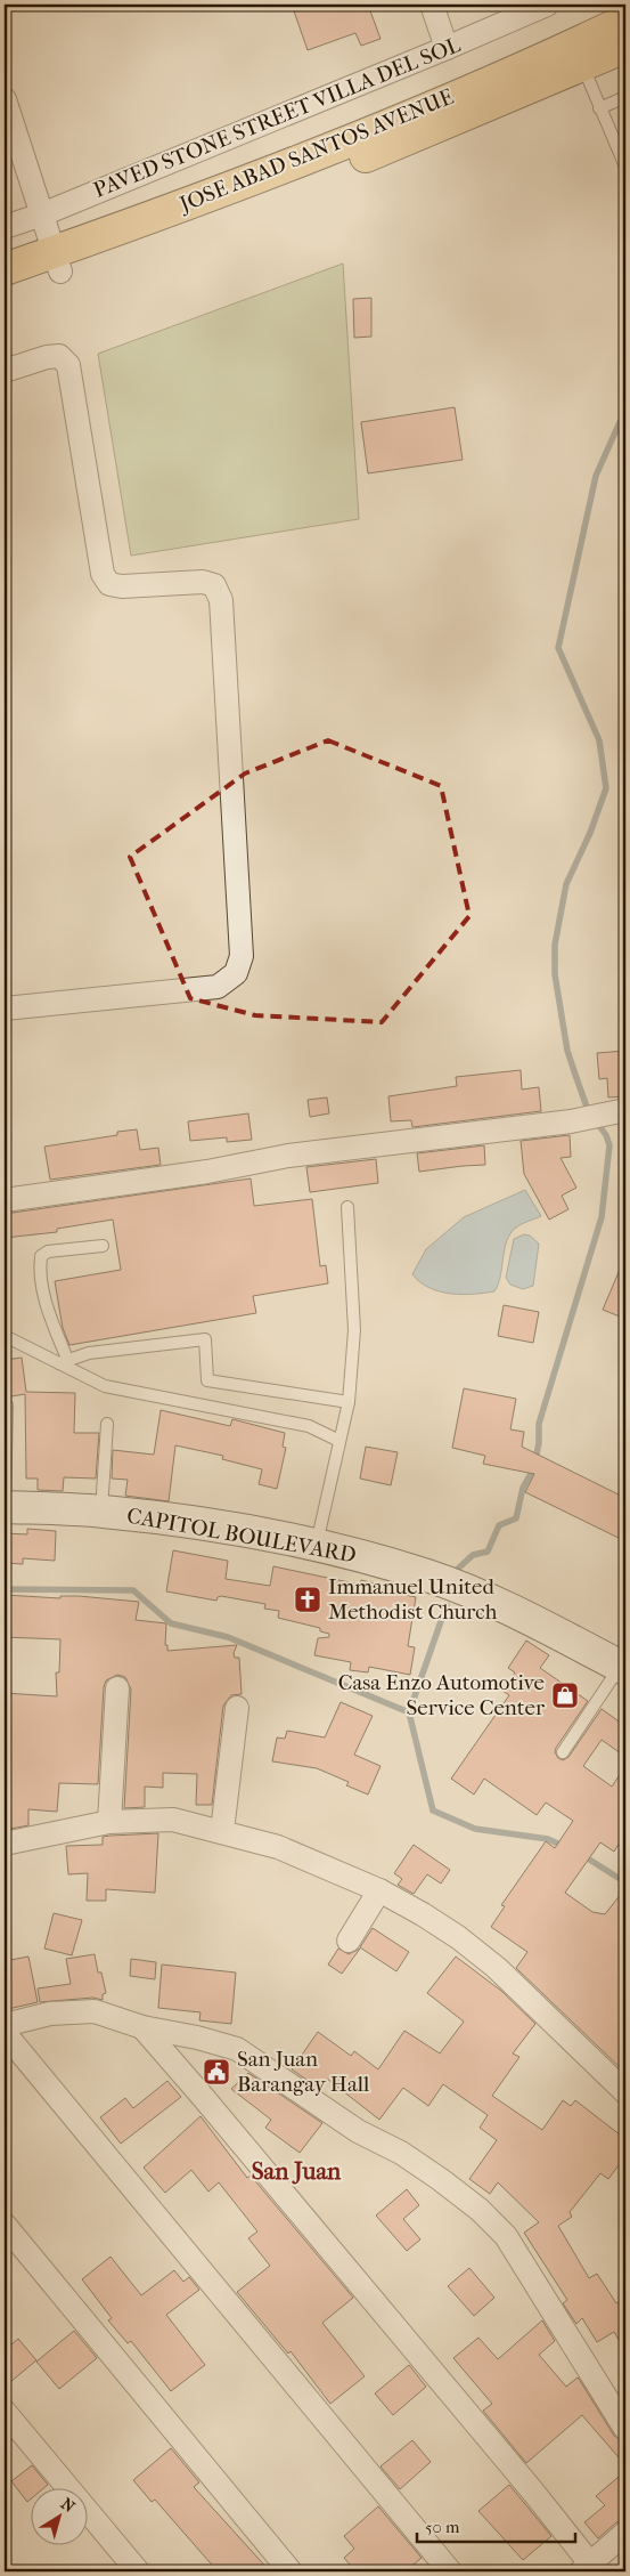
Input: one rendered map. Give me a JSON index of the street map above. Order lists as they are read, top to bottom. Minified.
{"streets":{"highway":["JOSE ABAD SANTOS AVENUE"],"main road":["CAPITOL BOULEVARD"],"street":["PAVED STONE STREET VILLA DEL SOL"]},"districts":["San Juan"],"places":{"church":["Immanuel United Methodist Church"],"shop":["Casa Enzo Automotive Service Center"],"public building":["San Juan Barangay Hall"]},"scale_bar":"50 m","north":"top right"}
